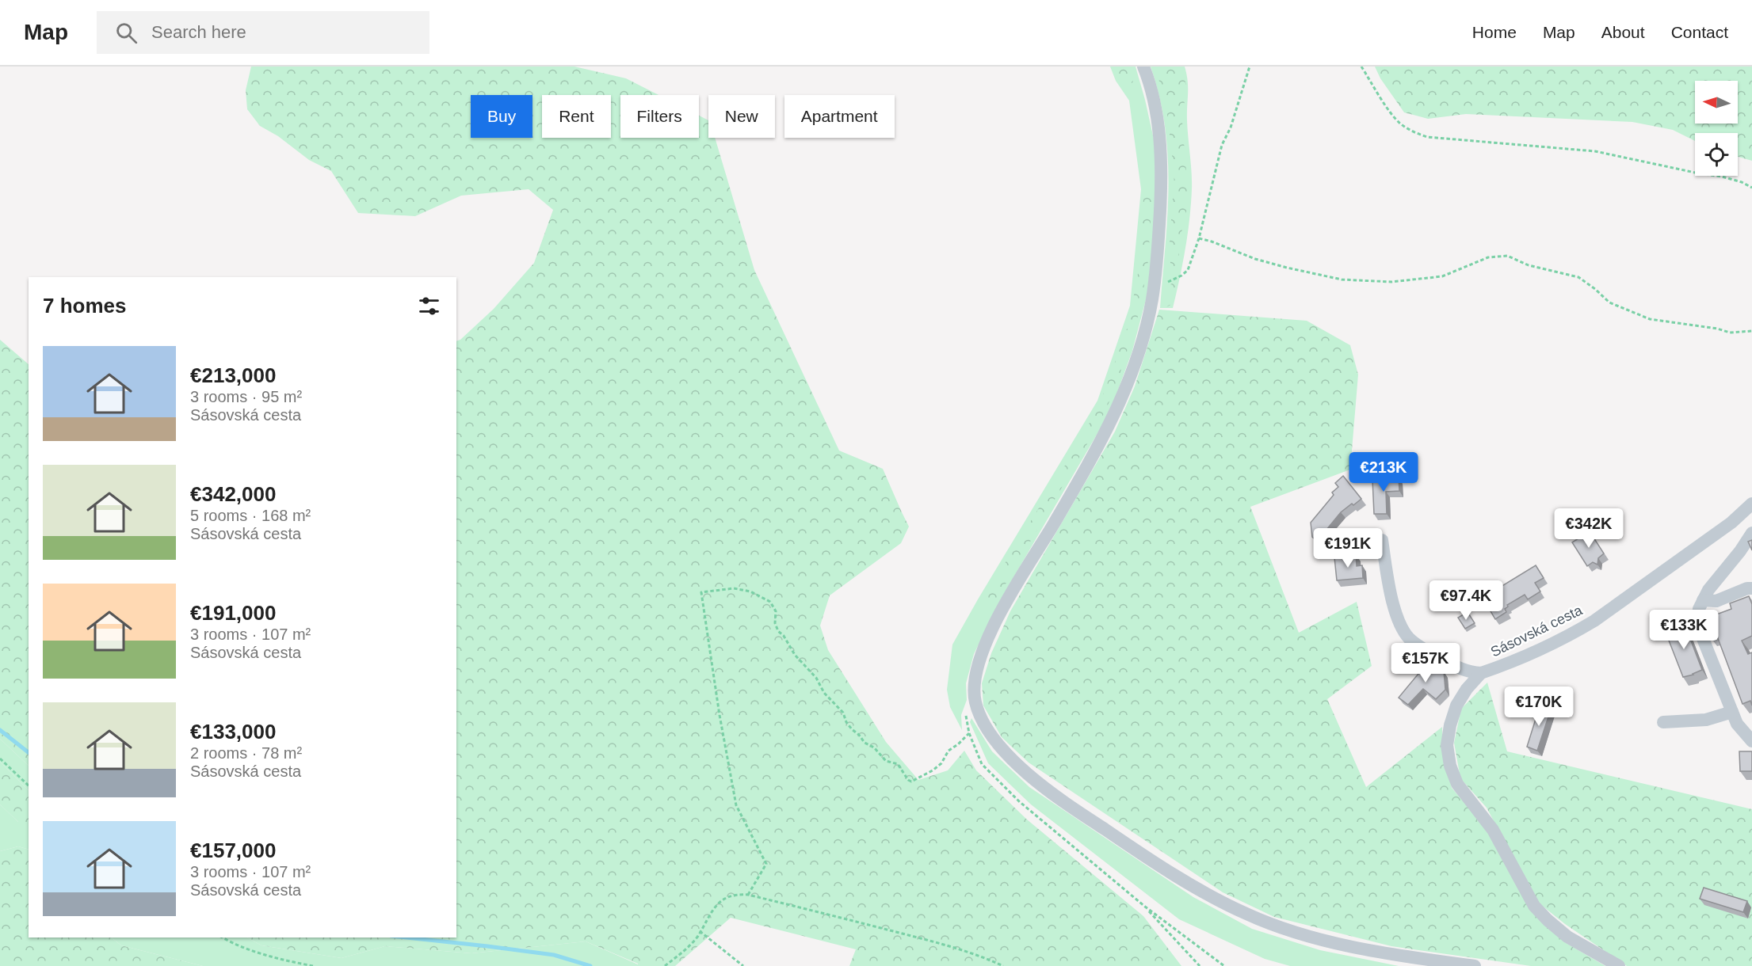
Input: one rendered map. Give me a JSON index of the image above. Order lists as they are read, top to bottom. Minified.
{"streets":{"street":["Sásovská cesta"]},"north":"left","page":{"header":"Map","search":"Search here","nav":["Home","Map","About","Contact"],"chip":["Buy","Rent","Filters","New","Apartment"],"heading":"7 homes","list":[{"name":"€213,000","note":"3 rooms · 95 m² · Sásovská cesta"},{"name":"€342,000","note":"5 rooms · 168 m² · Sásovská cesta"},{"name":"€191,000","note":"3 rooms · 107 m² · Sásovská cesta"},{"name":"€133,000","note":"2 rooms · 78 m² · Sásovská cesta"},{"name":"€157,000","note":"3 rooms · 107 m² · Sásovská cesta"}],"price":["€213K","€342K","€191K","€97.4K","€133K","€157K","€170K"]}}
